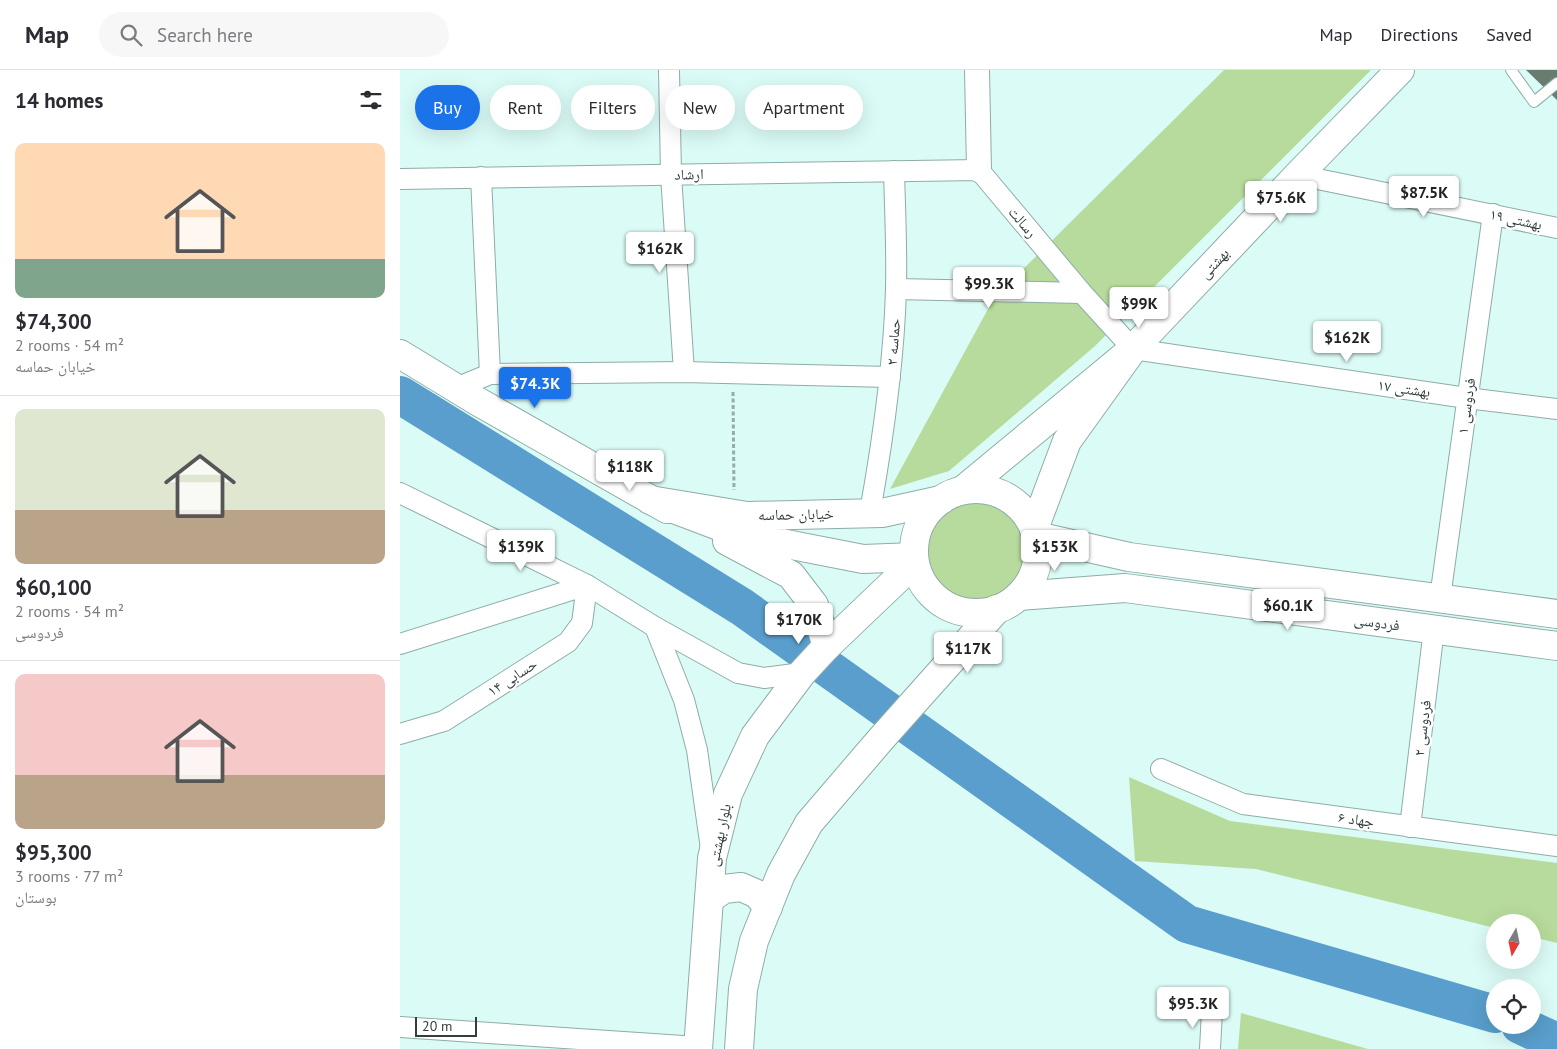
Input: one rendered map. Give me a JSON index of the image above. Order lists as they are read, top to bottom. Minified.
{"streets":{"main road":["بهشتی","خیابان حماسه","فردوسی","بلوار بهشتی"],"street":["ارشاد","بهشتی ۱۹","رسالت","حماسه ۲","بهشتی ۱۷","فردوسی ۱","حسابی ۱۴","فردوسی ۲","جهاد ۶"]},"crossings":[["ارشاد","رسالت"],["ارشاد","حماسه ۲"],["بهشتی ۱۹","بهشتی"],["بهشتی ۱۹","فردوسی ۱"],["رسالت","بهشتی"],["رسالت","بهشتی ۱۷"],["بهشتی","بهشتی ۱۷"],["حماسه ۲","خیابان حماسه"],["بهشتی ۱۷","فردوسی ۱"],["خیابان حماسه","فردوسی"],["خیابان حماسه","بلوار بهشتی"],["فردوسی","فردوسی ۲"],["فردوسی","بلوار بهشتی"],["فردوسی ۲","جهاد ۶"]],"scale_bar":"20 m","north":"bottom","page":{"header":"Map","search":"Search here","nav":["Map","Directions","Saved"],"heading":"14 homes","chip":["Buy","Rent","Filters","New","Apartment"],"list":[{"name":"$74,300","note":"2 rooms · 54 m² · خیابان حماسه"},{"name":"$60,100","note":"2 rooms · 54 m² · فردوسی"},{"name":"$95,300","note":"3 rooms · 77 m² · بوستان"}],"price":["$87.5K","$75.6K","$162K","$99.3K","$99K","$162K","$74.3K","$118K","$139K","$153K","$60.1K","$170K","$117K","$95.3K"],"scale":"20 m"}}
